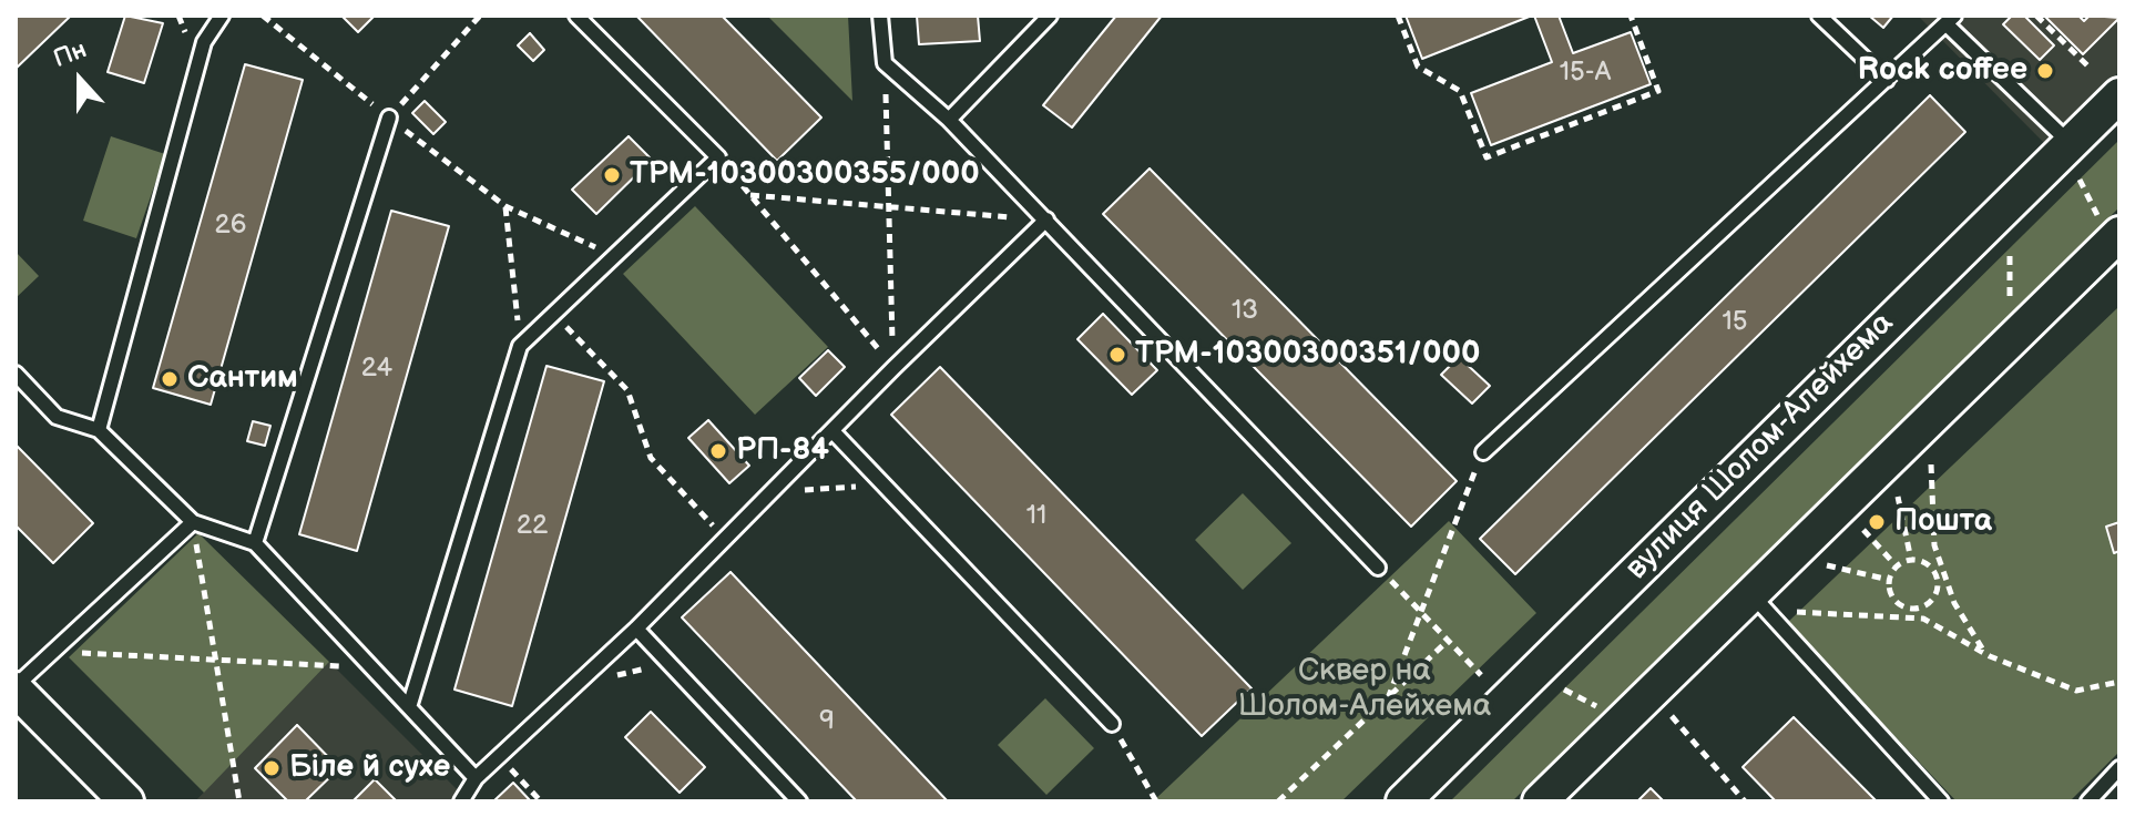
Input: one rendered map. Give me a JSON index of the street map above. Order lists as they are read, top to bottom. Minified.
{"streets":{"street":["вулиця Шолом-Алейхема"]},"parks":["Сквер на Шолом-Алейхема"],"places":["Rock coffee","ТРМ-10300300355/000","ТРМ-10300300351/000","Сантим","РП-84","Пошта","Біле й сухе"],"house_numbers":["15-А","26","13","15","24","11","22","9"],"north":"top"}
